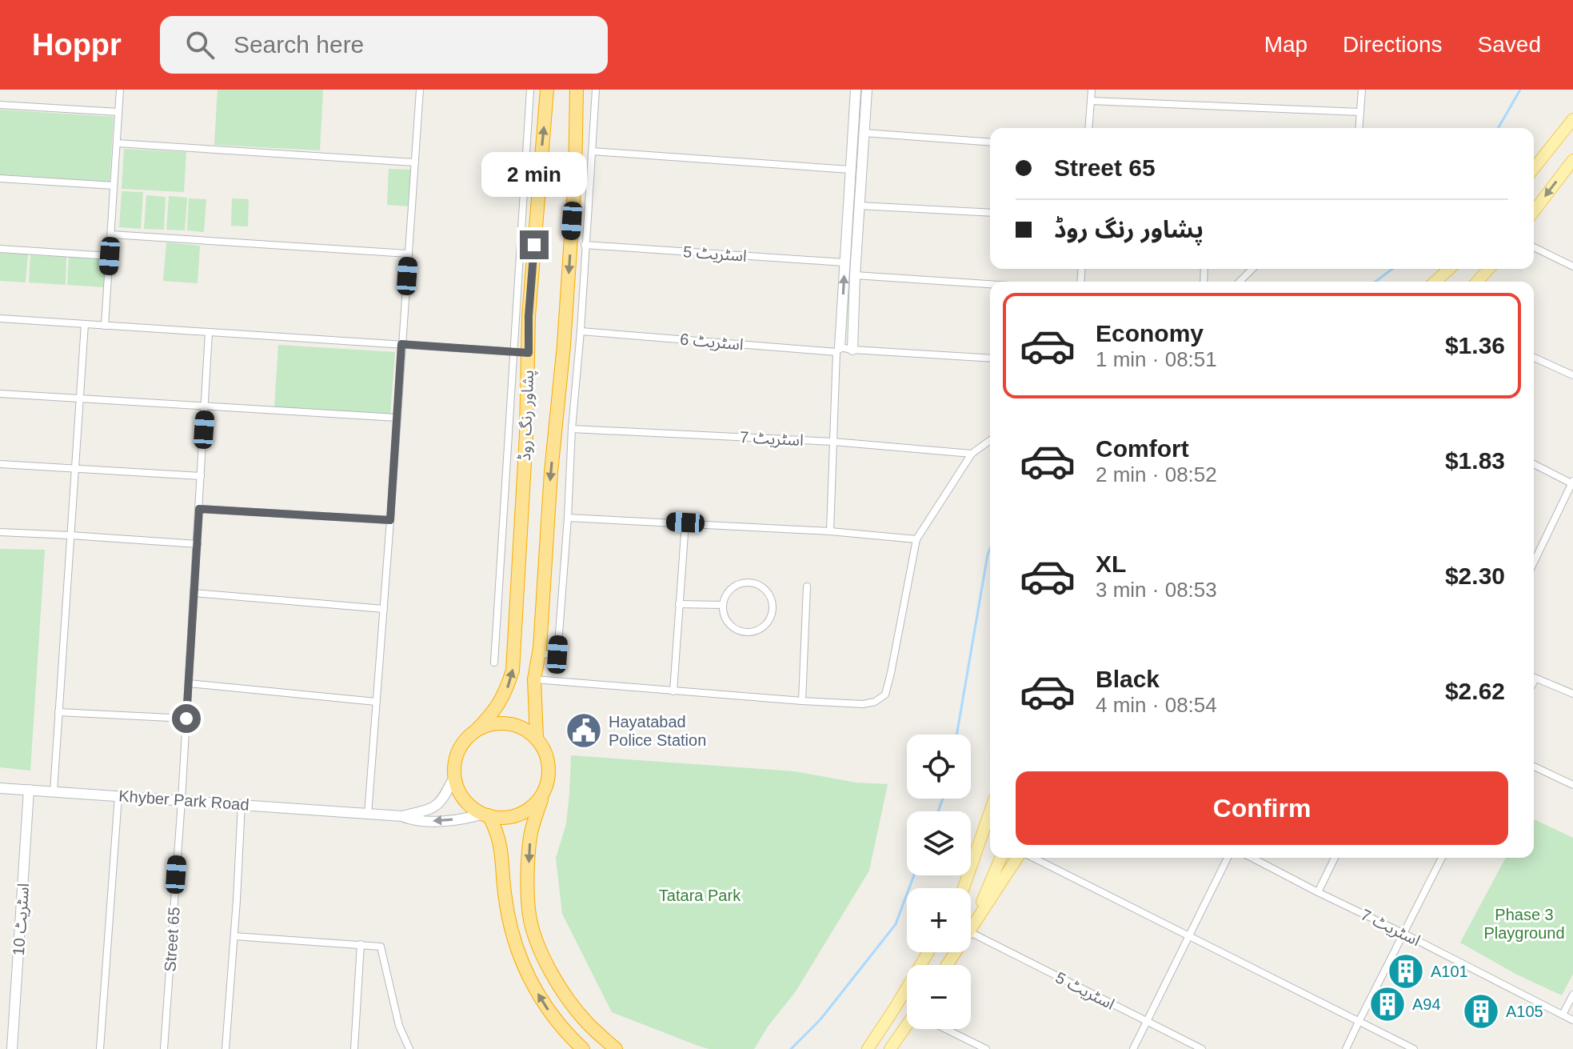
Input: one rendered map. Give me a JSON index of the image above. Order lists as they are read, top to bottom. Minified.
{"streets":{"highway":["پشاور رنگ روڈ"],"street":["اسٹریٹ 5","اسٹریٹ 6","اسٹریٹ 7","Khyber Park Road","اسٹریٹ 10","Street 65"]},"crossings":[["Khyber Park Road","اسٹریٹ 10"],["Khyber Park Road","Street 65"]],"parks":["Tatara Park","Phase 3 Playground"],"places":{"public building":["Hayatabad Police Station"],"building":["A101","A94","A105"]},"page":{"header":"Hoppr","search":"Search here","nav":["Map","Directions","Saved"],"banner":["Street 65","پشاور رنگ روڈ"],"bubble":"2 min","list":[{"name":"Economy","note":"1 min · 08:51","value":"$1.36"},{"name":"Comfort","note":"2 min · 08:52","value":"$1.83"},{"name":"XL","note":"3 min · 08:53","value":"$2.30"},{"name":"Black","note":"4 min · 08:54","value":"$2.62"}],"map_buttons":["+","−"],"buttons":"Confirm"}}
